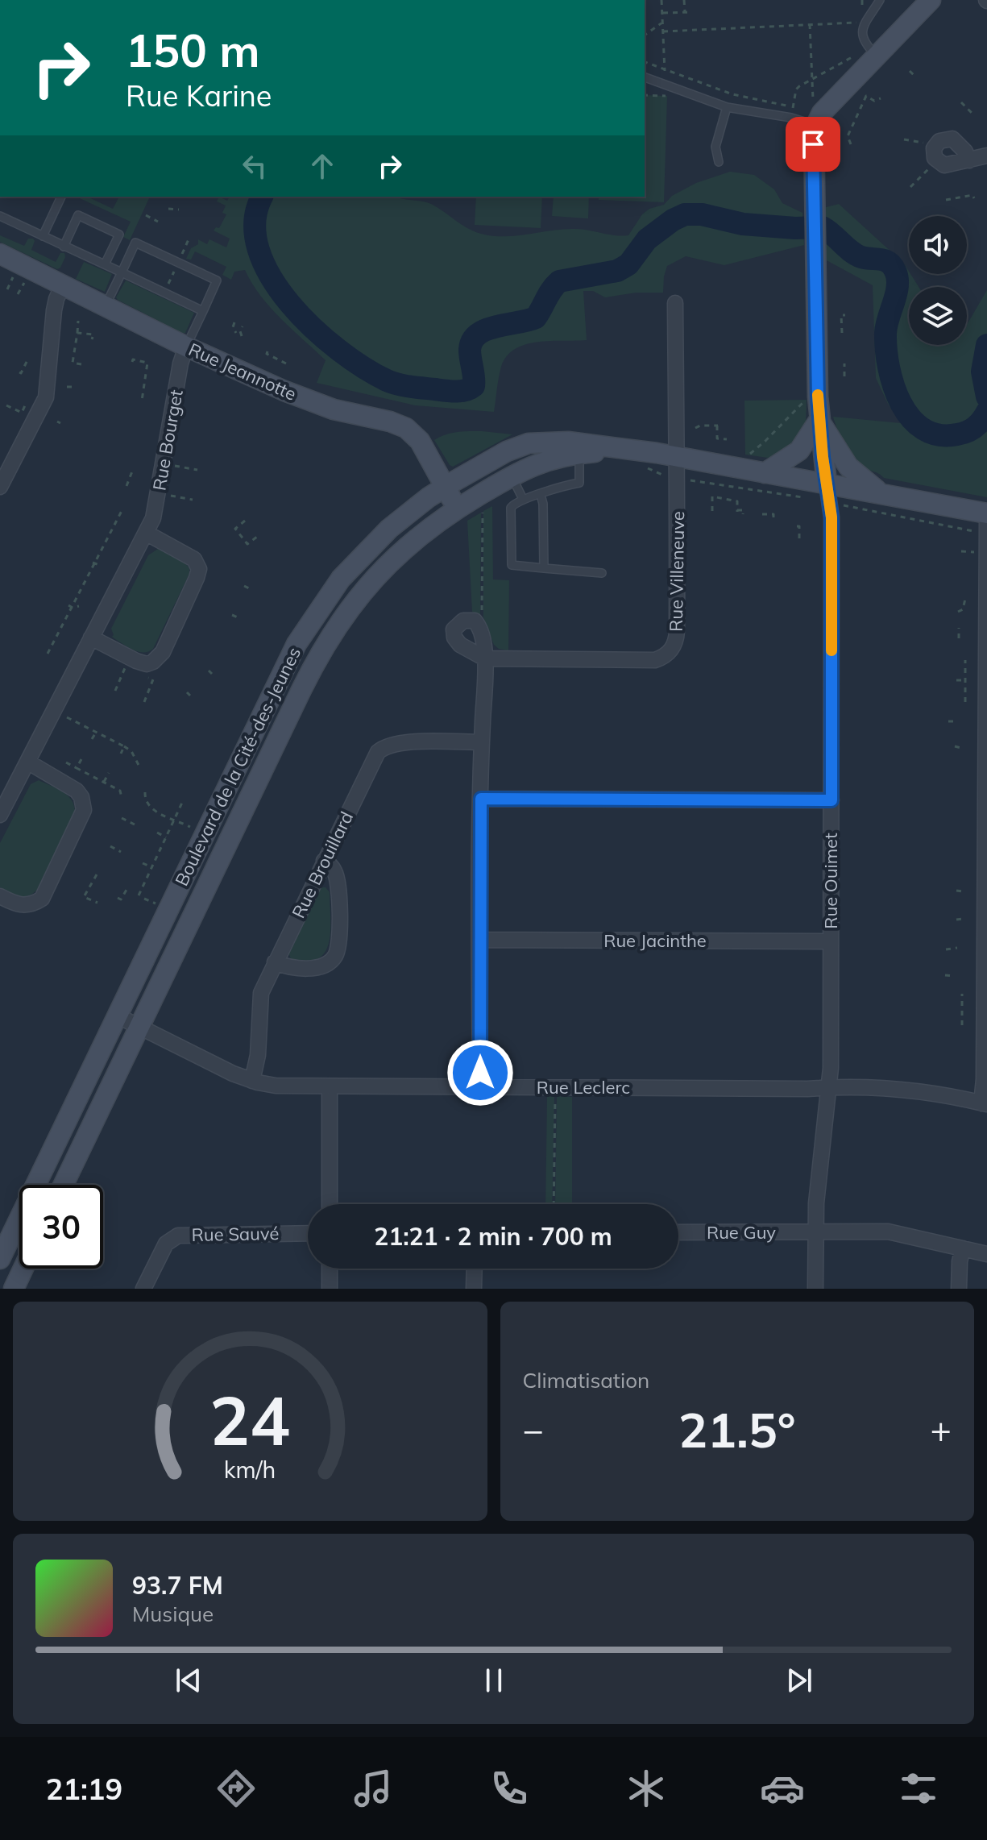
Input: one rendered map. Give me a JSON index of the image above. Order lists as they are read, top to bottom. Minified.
{"streets":{"main road":["Rue Jeannotte","Boulevard de la Cité-des-Jeunes","Rue Ouimet"],"street":["Rue Bourget","Rue Villeneuve","Rue Brouillard","Rue Jacinthe","Rue Leclerc","Rue Guy","Rue Sauvé"]},"crossings":[["Rue Jeannotte","Rue Bourget"],["Rue Jeannotte","Boulevard de la Cité-des-Jeunes"],["Rue Villeneuve","Boulevard de la Cité-des-Jeunes"],["Rue Villeneuve","Rue Brouillard"],["Boulevard de la Cité-des-Jeunes","Rue Ouimet"],["Boulevard de la Cité-des-Jeunes","Rue Leclerc"],["Rue Brouillard","Rue Leclerc"],["Rue Ouimet","Rue Jacinthe"],["Rue Ouimet","Rue Leclerc"],["Rue Ouimet","Rue Guy"]],"page":{"turn":["150 m","Rue Karine"],"limit":"30","trip":"21:21 · 2 min · 700 m","tile":"Climatisation","heat":["−","21.5°","+"],"song":["93.7 FM","Musique"],"tabs":"21:19","gauge":["24","km/h"]}}
